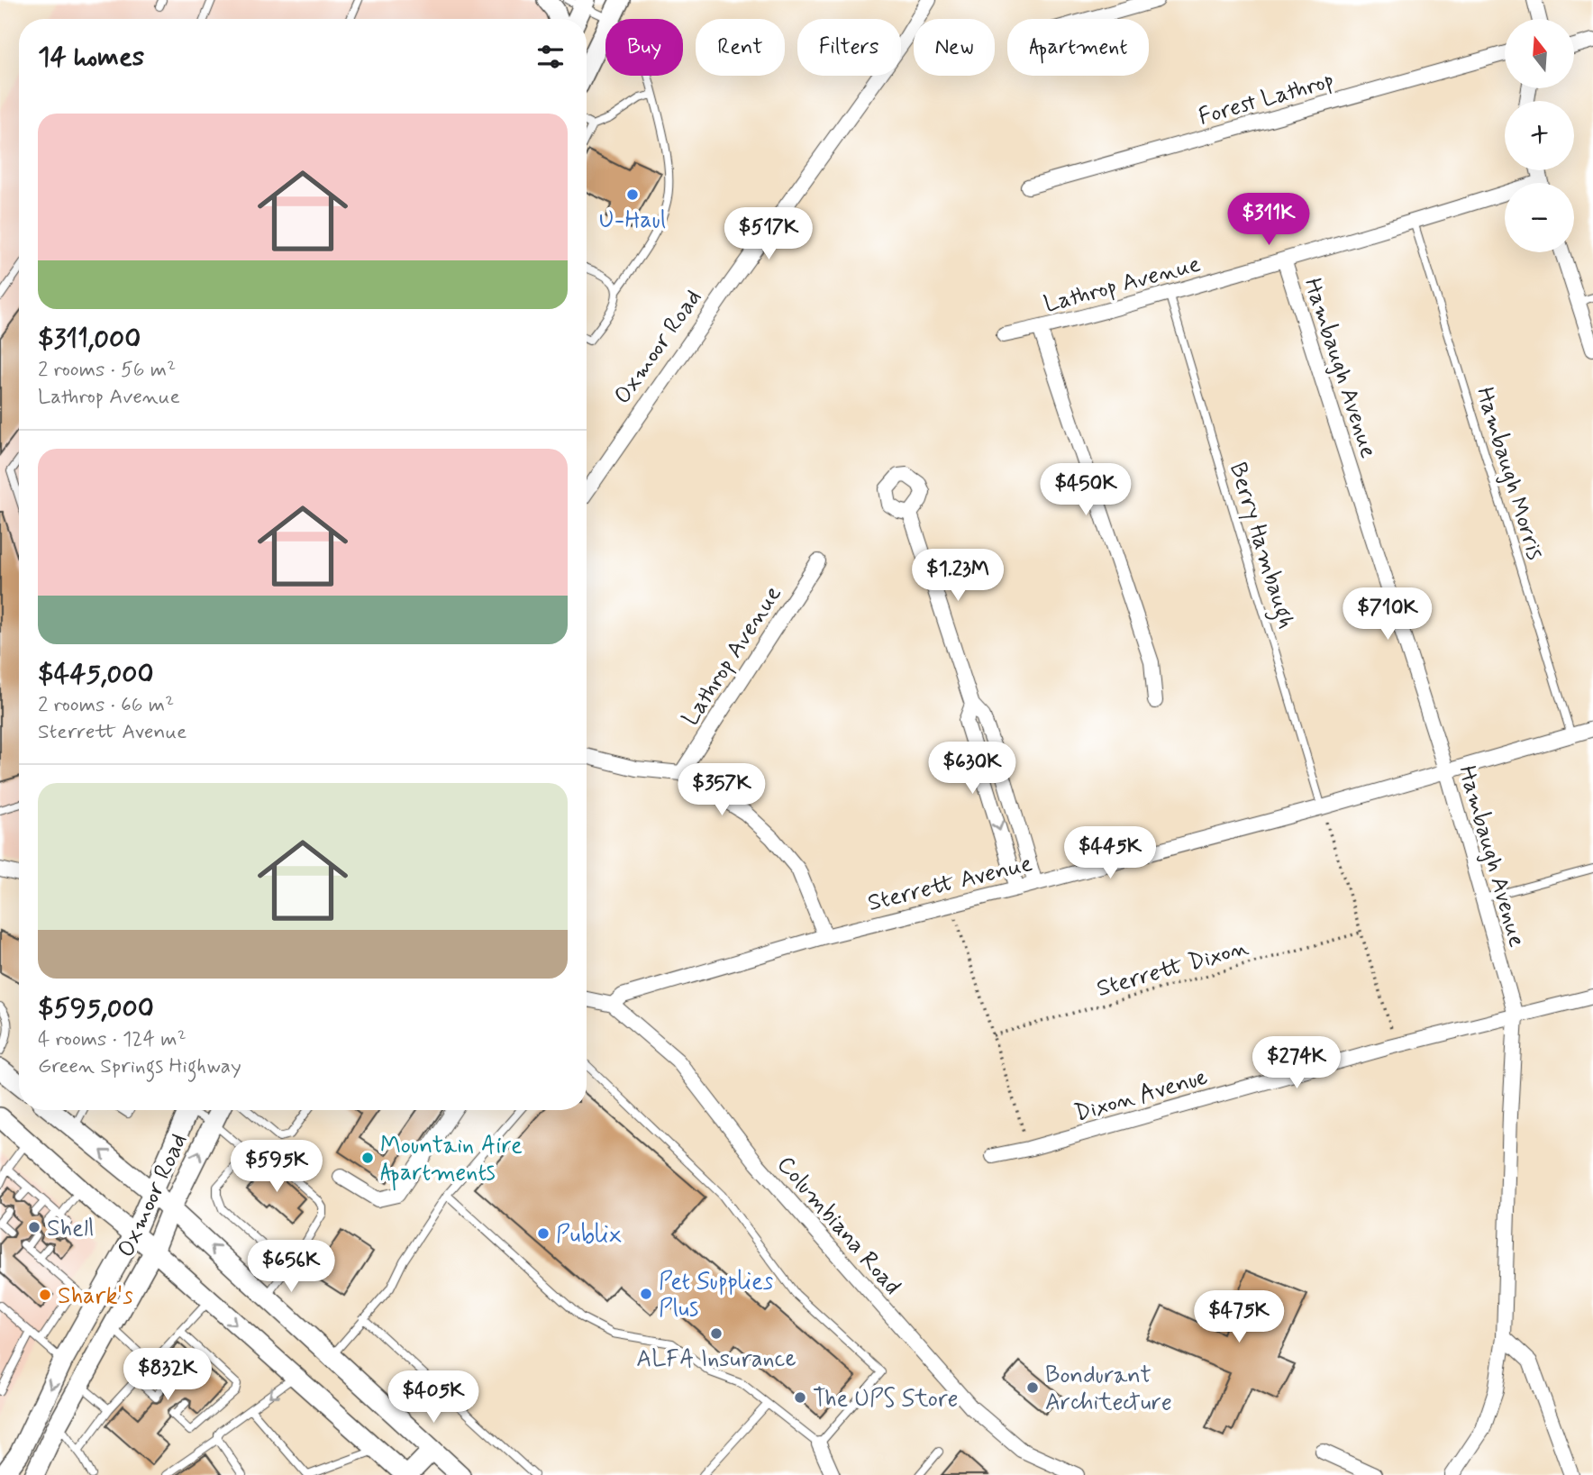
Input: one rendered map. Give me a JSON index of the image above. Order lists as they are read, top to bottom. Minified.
{"streets":{"main road":["Oxmoor Road"],"street":["Forest Lathrop","Lathrop Avenue","Hambaugh Avenue","Sterrett Avenue","Dixon Avenue","Columbiana Road"],"lane":["Hambaugh Morris","Berry Hambaugh"],"path":["Sterrett Dixon"]},"crossings":[["Lathrop Avenue","Hambaugh Avenue"],["Lathrop Avenue","Hambaugh Morris"],["Lathrop Avenue","Berry Hambaugh"],["Hambaugh Avenue","Sterrett Avenue"],["Hambaugh Avenue","Dixon Avenue"],["Hambaugh Morris","Sterrett Avenue"],["Berry Hambaugh","Sterrett Avenue"],["Sterrett Avenue","Columbiana Road"]],"places":["U-Haul","Mountain Aire Apartments","Shell","Publix","Pet Supplies Plus","Shark's","ALFA Insurance","Bondurant Architecture","The UPS Store"],"north":"top","page":{"map_buttons":["+","−"],"chip":["Buy","Rent","Filters","New","Apartment"],"heading":"14 homes","list":[{"name":"$311,000","note":"2 rooms · 56 m² · Lathrop Avenue"},{"name":"$445,000","note":"2 rooms · 66 m² · Sterrett Avenue"},{"name":"$595,000","note":"4 rooms · 124 m² · Green Springs Highway"}],"price":["$311K","$517K","$450K","$1.23M","$710K","$630K","$357K","$445K","$274K","$595K","$656K","$475K","$832K","$405K"]}}
